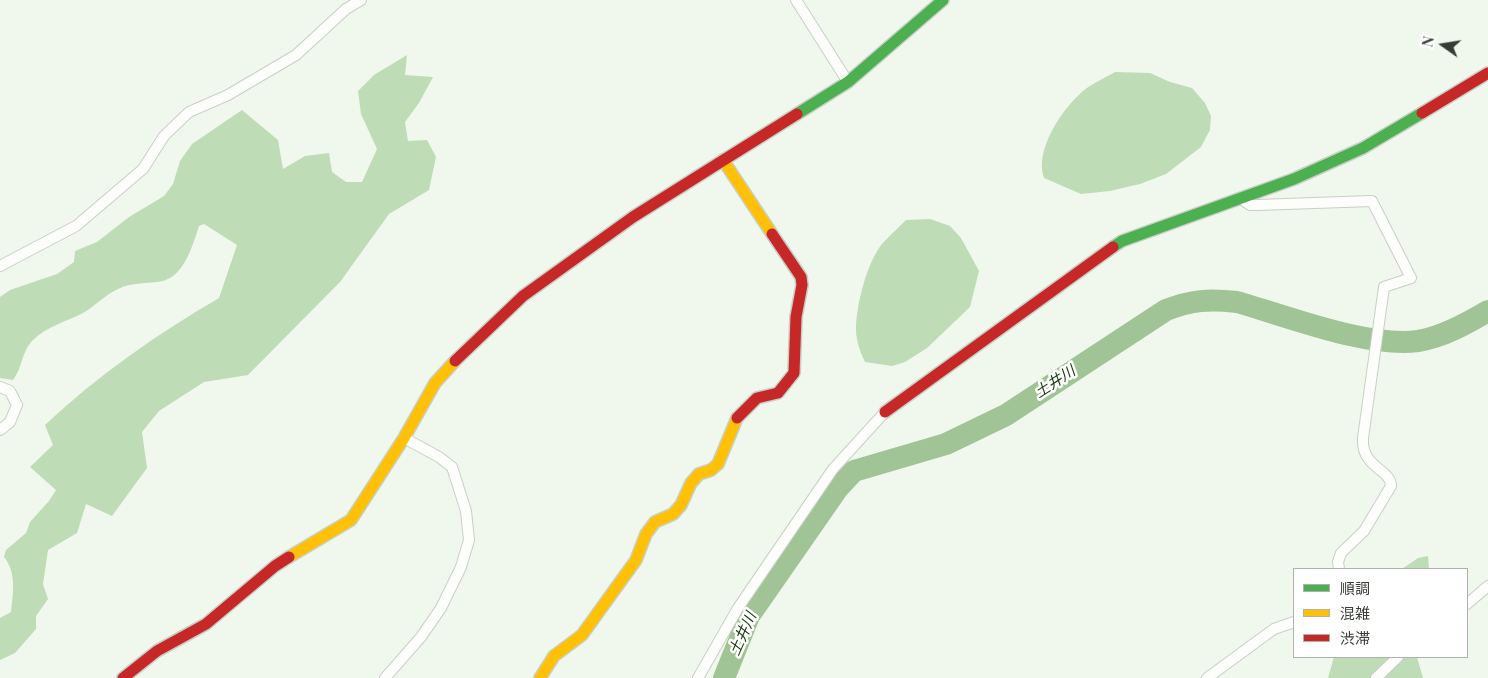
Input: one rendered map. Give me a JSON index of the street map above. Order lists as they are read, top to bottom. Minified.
{"water":["土井川"],"legend":["順調","混雑","渋滞"],"north":"left"}
